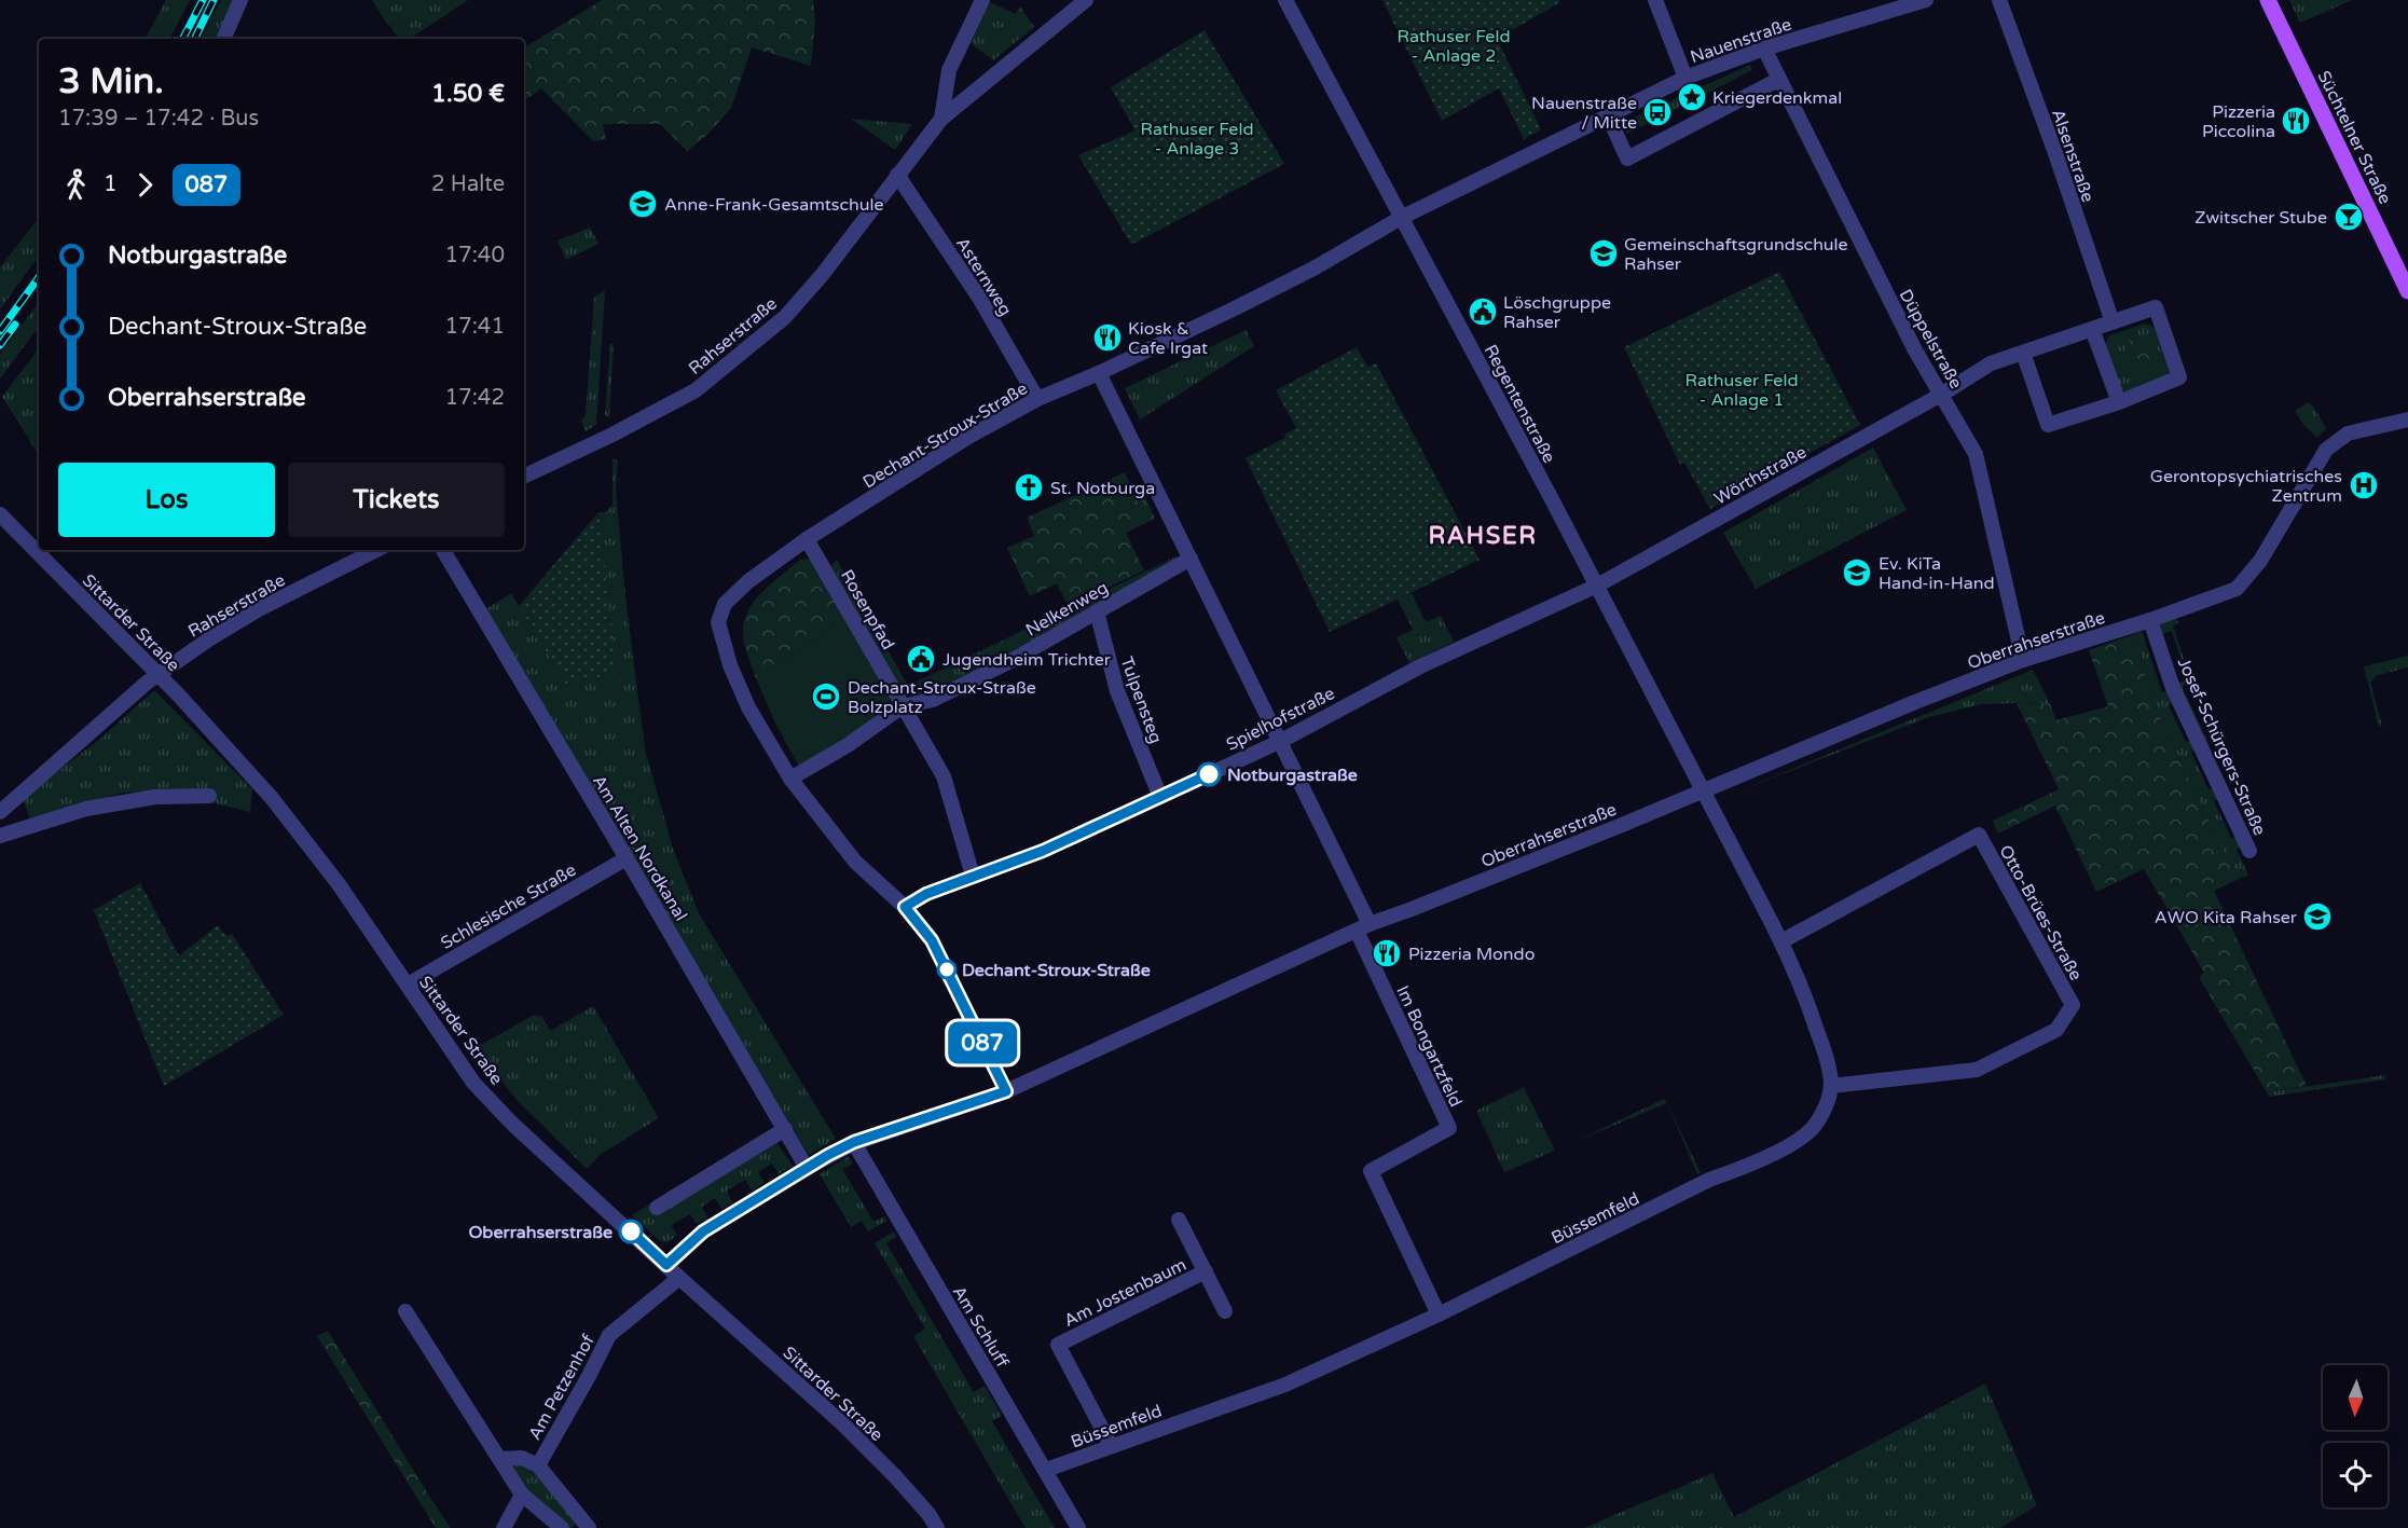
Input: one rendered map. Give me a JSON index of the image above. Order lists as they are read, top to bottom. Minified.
{"streets":{"main road":["Süchtelner Straße"],"street":["Nauenstraße","Alsenstraße","Asternweg","Rahserstraße","Düppelstraße","Regentenstraße","Dechant-Stroux-Straße","Wörthstraße","Nelkenweg","Rosenpfad","Sittarder Straße","Oberrahserstraße","Tulpensteg","Spielhofstraße","Josef-Schürgers-Straße","Am Alten Nordkanal","Schlesische Straße","Otto-Brües-Straße","Im Bongartzfeld","Büssemfeld","Am Jostenbaum","Am Schluff","Am Petzenhof"]},"crossings":[["Nauenstraße","Düppelstraße"],["Nauenstraße","Regentenstraße"],["Nauenstraße","Dechant-Stroux-Straße"],["Asternweg","Rahserstraße"],["Asternweg","Dechant-Stroux-Straße"],["Rahserstraße","Sittarder Straße"],["Düppelstraße","Wörthstraße"],["Düppelstraße","Oberrahserstraße"],["Regentenstraße","Dechant-Stroux-Straße"],["Regentenstraße","Wörthstraße"],["Regentenstraße","Oberrahserstraße"],["Regentenstraße","Spielhofstraße"],["Dechant-Stroux-Straße","Nelkenweg"],["Dechant-Stroux-Straße","Rosenpfad"],["Dechant-Stroux-Straße","Oberrahserstraße"],["Dechant-Stroux-Straße","Spielhofstraße"],["Wörthstraße","Spielhofstraße"],["Nelkenweg","Rosenpfad"],["Nelkenweg","Tulpensteg"],["Rosenpfad","Spielhofstraße"],["Sittarder Straße","Oberrahserstraße"],["Sittarder Straße","Schlesische Straße"],["Sittarder Straße","Am Petzenhof"],["Oberrahserstraße","Josef-Schürgers-Straße"],["Oberrahserstraße","Am Alten Nordkanal"],["Oberrahserstraße","Im Bongartzfeld"],["Oberrahserstraße","Am Schluff"],["Tulpensteg","Spielhofstraße"],["Am Alten Nordkanal","Schlesische Straße"],["Otto-Brües-Straße","Büssemfeld"],["Im Bongartzfeld","Büssemfeld"],["Büssemfeld","Am Jostenbaum"],["Büssemfeld","Am Schluff"]],"districts":["RAHSER"],"parks":["Rathuser Feld - Anlage 2","Rathuser Feld - Anlage 3","Rathuser Feld - Anlage 1"],"places":{"place":["Kriegerdenkmal"],"bus stop":["Nauenstraße / Mitte"],"restaurant":["Pizzeria Piccolina","Kiosk & Cafe Irgat","Pizzeria Mondo"],"school or university":["Anne-Frank-Gesamtschule","Gemeinschaftsgrundschule Rahser","Ev. KiTa Hand-in-Hand","AWO Kita Rahser"],"bar":["Zwitscher Stube"],"public building":["Löschgruppe Rahser","Jugendheim Trichter"],"hospital":["Gerontopsychiatrisches Zentrum"],"church":["St. Notburga"],"sports":["Dechant-Stroux-Straße Bolzplatz"],"other":["Notburgastraße","Dechant-Stroux-Straße","Oberrahserstraße"]},"lines":["bus line 087"],"north":"bottom","page":{"on_map":"087","heading":["3 Min.","17:39 – 17:42 · Bus","1.50 €"],"legs":["1","087","2 Halte"],"list":[{"name":"Notburgastraße","value":"17:40"},{"name":"Dechant-Stroux-Straße","value":"17:41"},{"name":"Oberrahserstraße","value":"17:42"}],"buttons":["Los","Tickets"]}}
